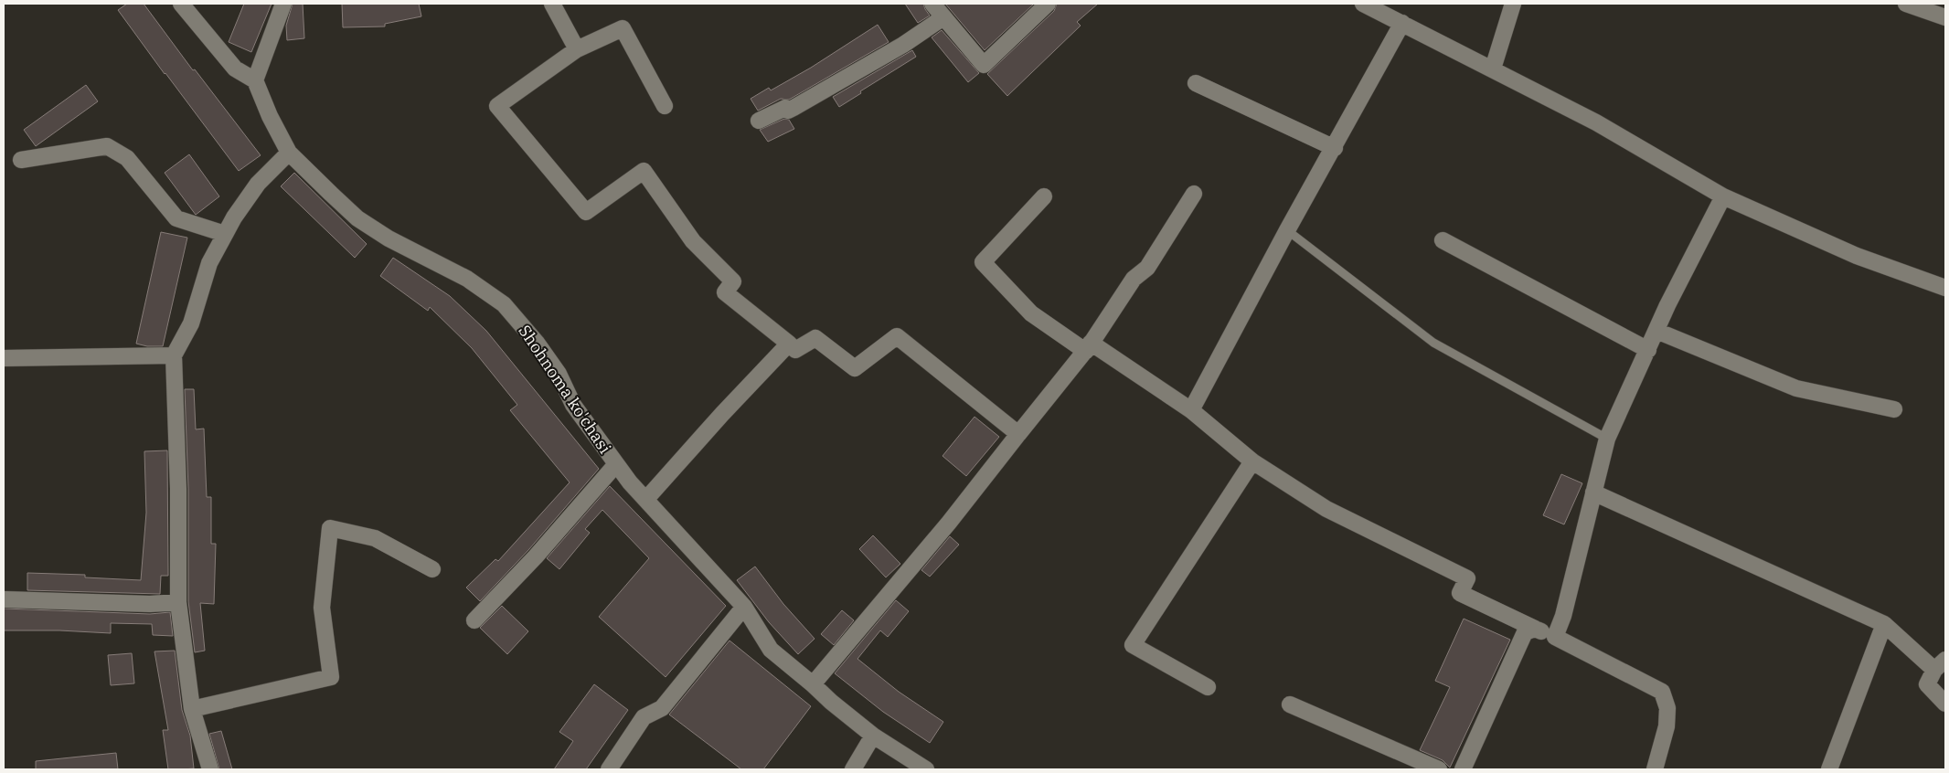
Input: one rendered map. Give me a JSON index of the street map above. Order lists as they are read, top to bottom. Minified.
{"streets":{"street":["Shohnoma ko'chasi"]}}
